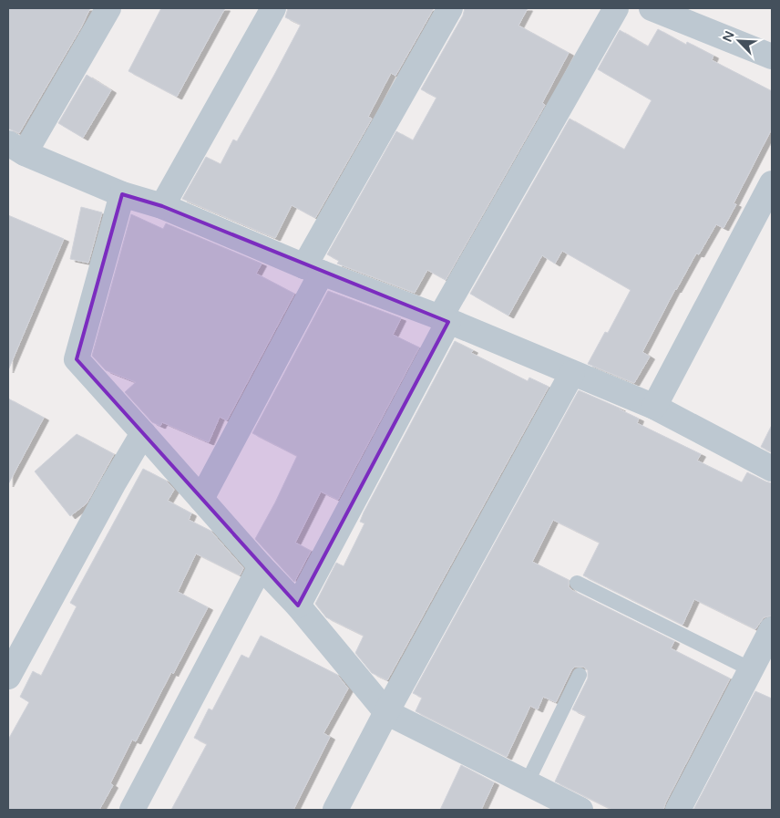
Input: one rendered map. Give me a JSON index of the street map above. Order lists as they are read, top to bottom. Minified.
{"north":"top left"}
